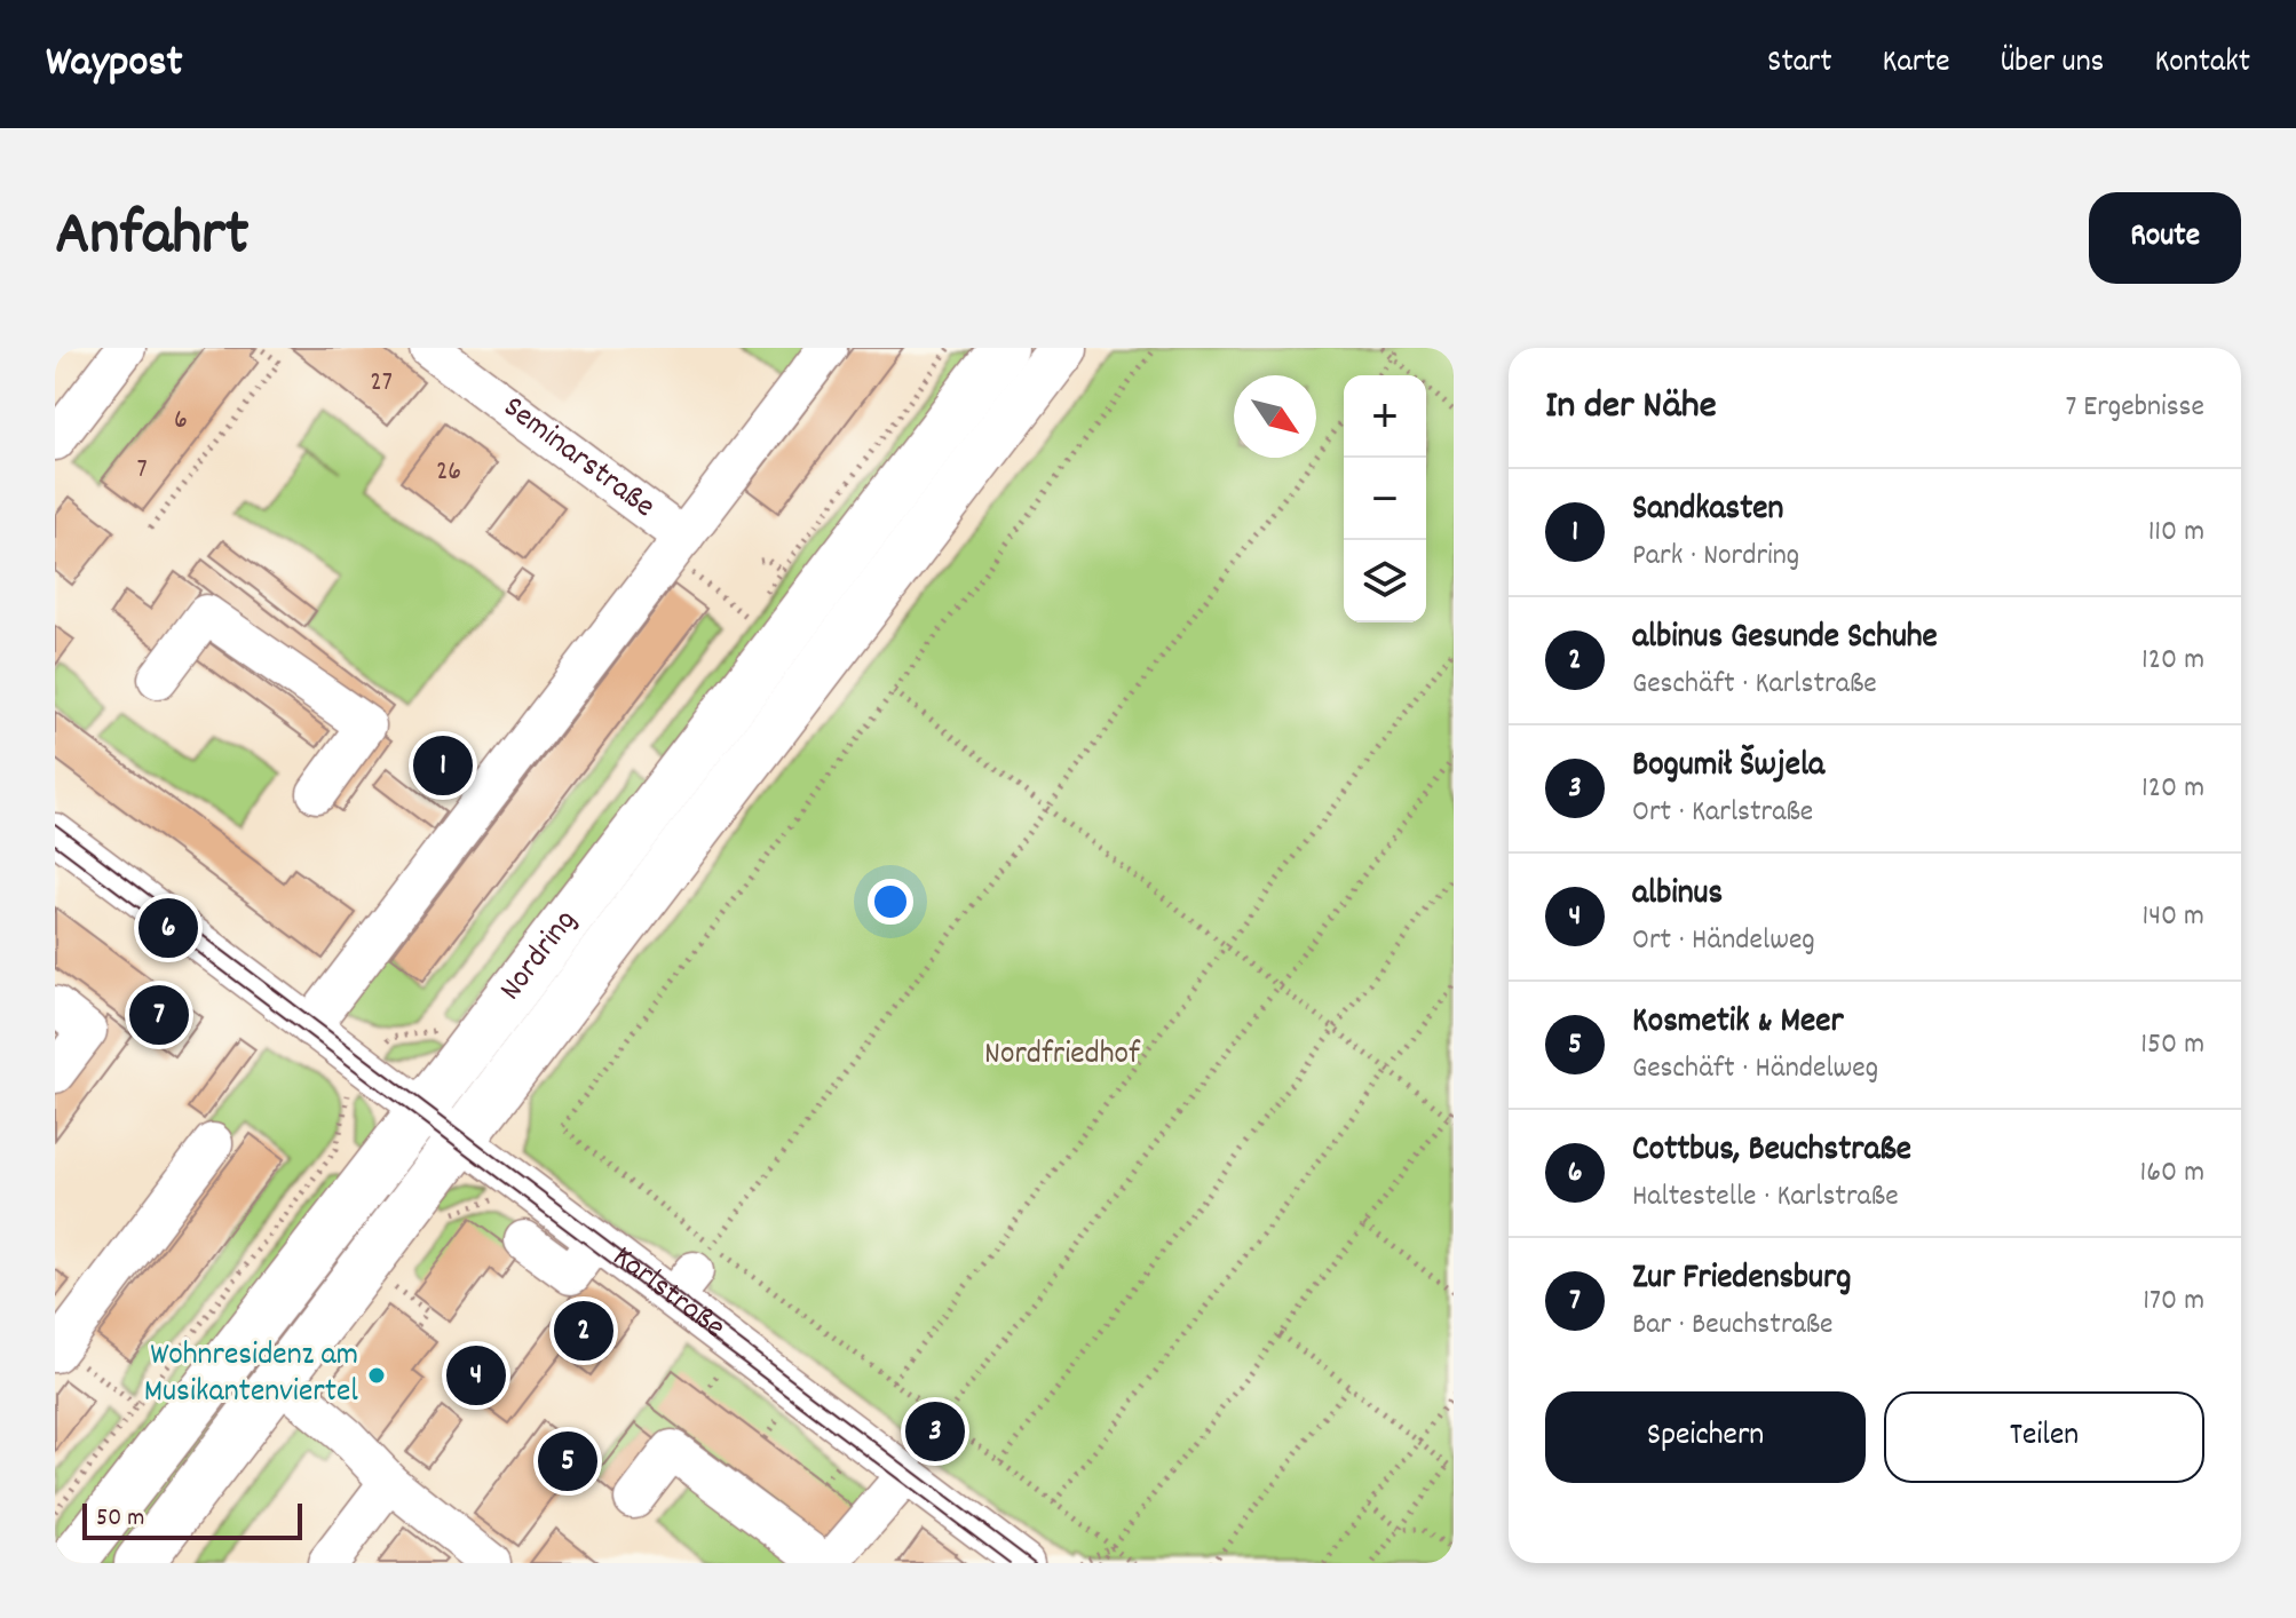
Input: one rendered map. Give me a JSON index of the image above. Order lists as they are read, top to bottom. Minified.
{"streets":{"main road":["Nordring"],"street":["Seminarstraße","Karlstraße"]},"crossings":[["Nordring","Karlstraße"]],"parks":["Nordfriedhof"],"places":["Wohnresidenz am Musikantenviertel"],"house_numbers":["27","6","7","26"],"scale_bar":"50 m","north":"bottom right","page":{"header":"Waypost","nav":["Start","Karte","Über uns","Kontakt"],"title":"Anfahrt","buttons":["Route",["Speichern","Teilen"]],"heading":["In der Nähe","7 Ergebnisse"],"map_buttons":["+","−"],"list":[{"mark":"1","name":"Sandkasten","note":"Park · Nordring","value":"110 m"},{"mark":"2","name":"albinus Gesunde Schuhe","note":"Geschäft · Karlstraße","value":"120 m"},{"mark":"3","name":"Bogumił Šwjela","note":"Ort · Karlstraße","value":"120 m"},{"mark":"4","name":"albinus","note":"Ort · Händelweg","value":"140 m"},{"mark":"5","name":"Kosmetik & Meer","note":"Geschäft · Händelweg","value":"150 m"},{"mark":"6","name":"Cottbus, Beuchstraße","note":"Haltestelle · Karlstraße","value":"160 m"},{"mark":"7","name":"Zur Friedensburg","note":"Bar · Beuchstraße","value":"170 m"}],"pins":["1","6","7","2","4","3","5"],"scale":"50 m"}}
